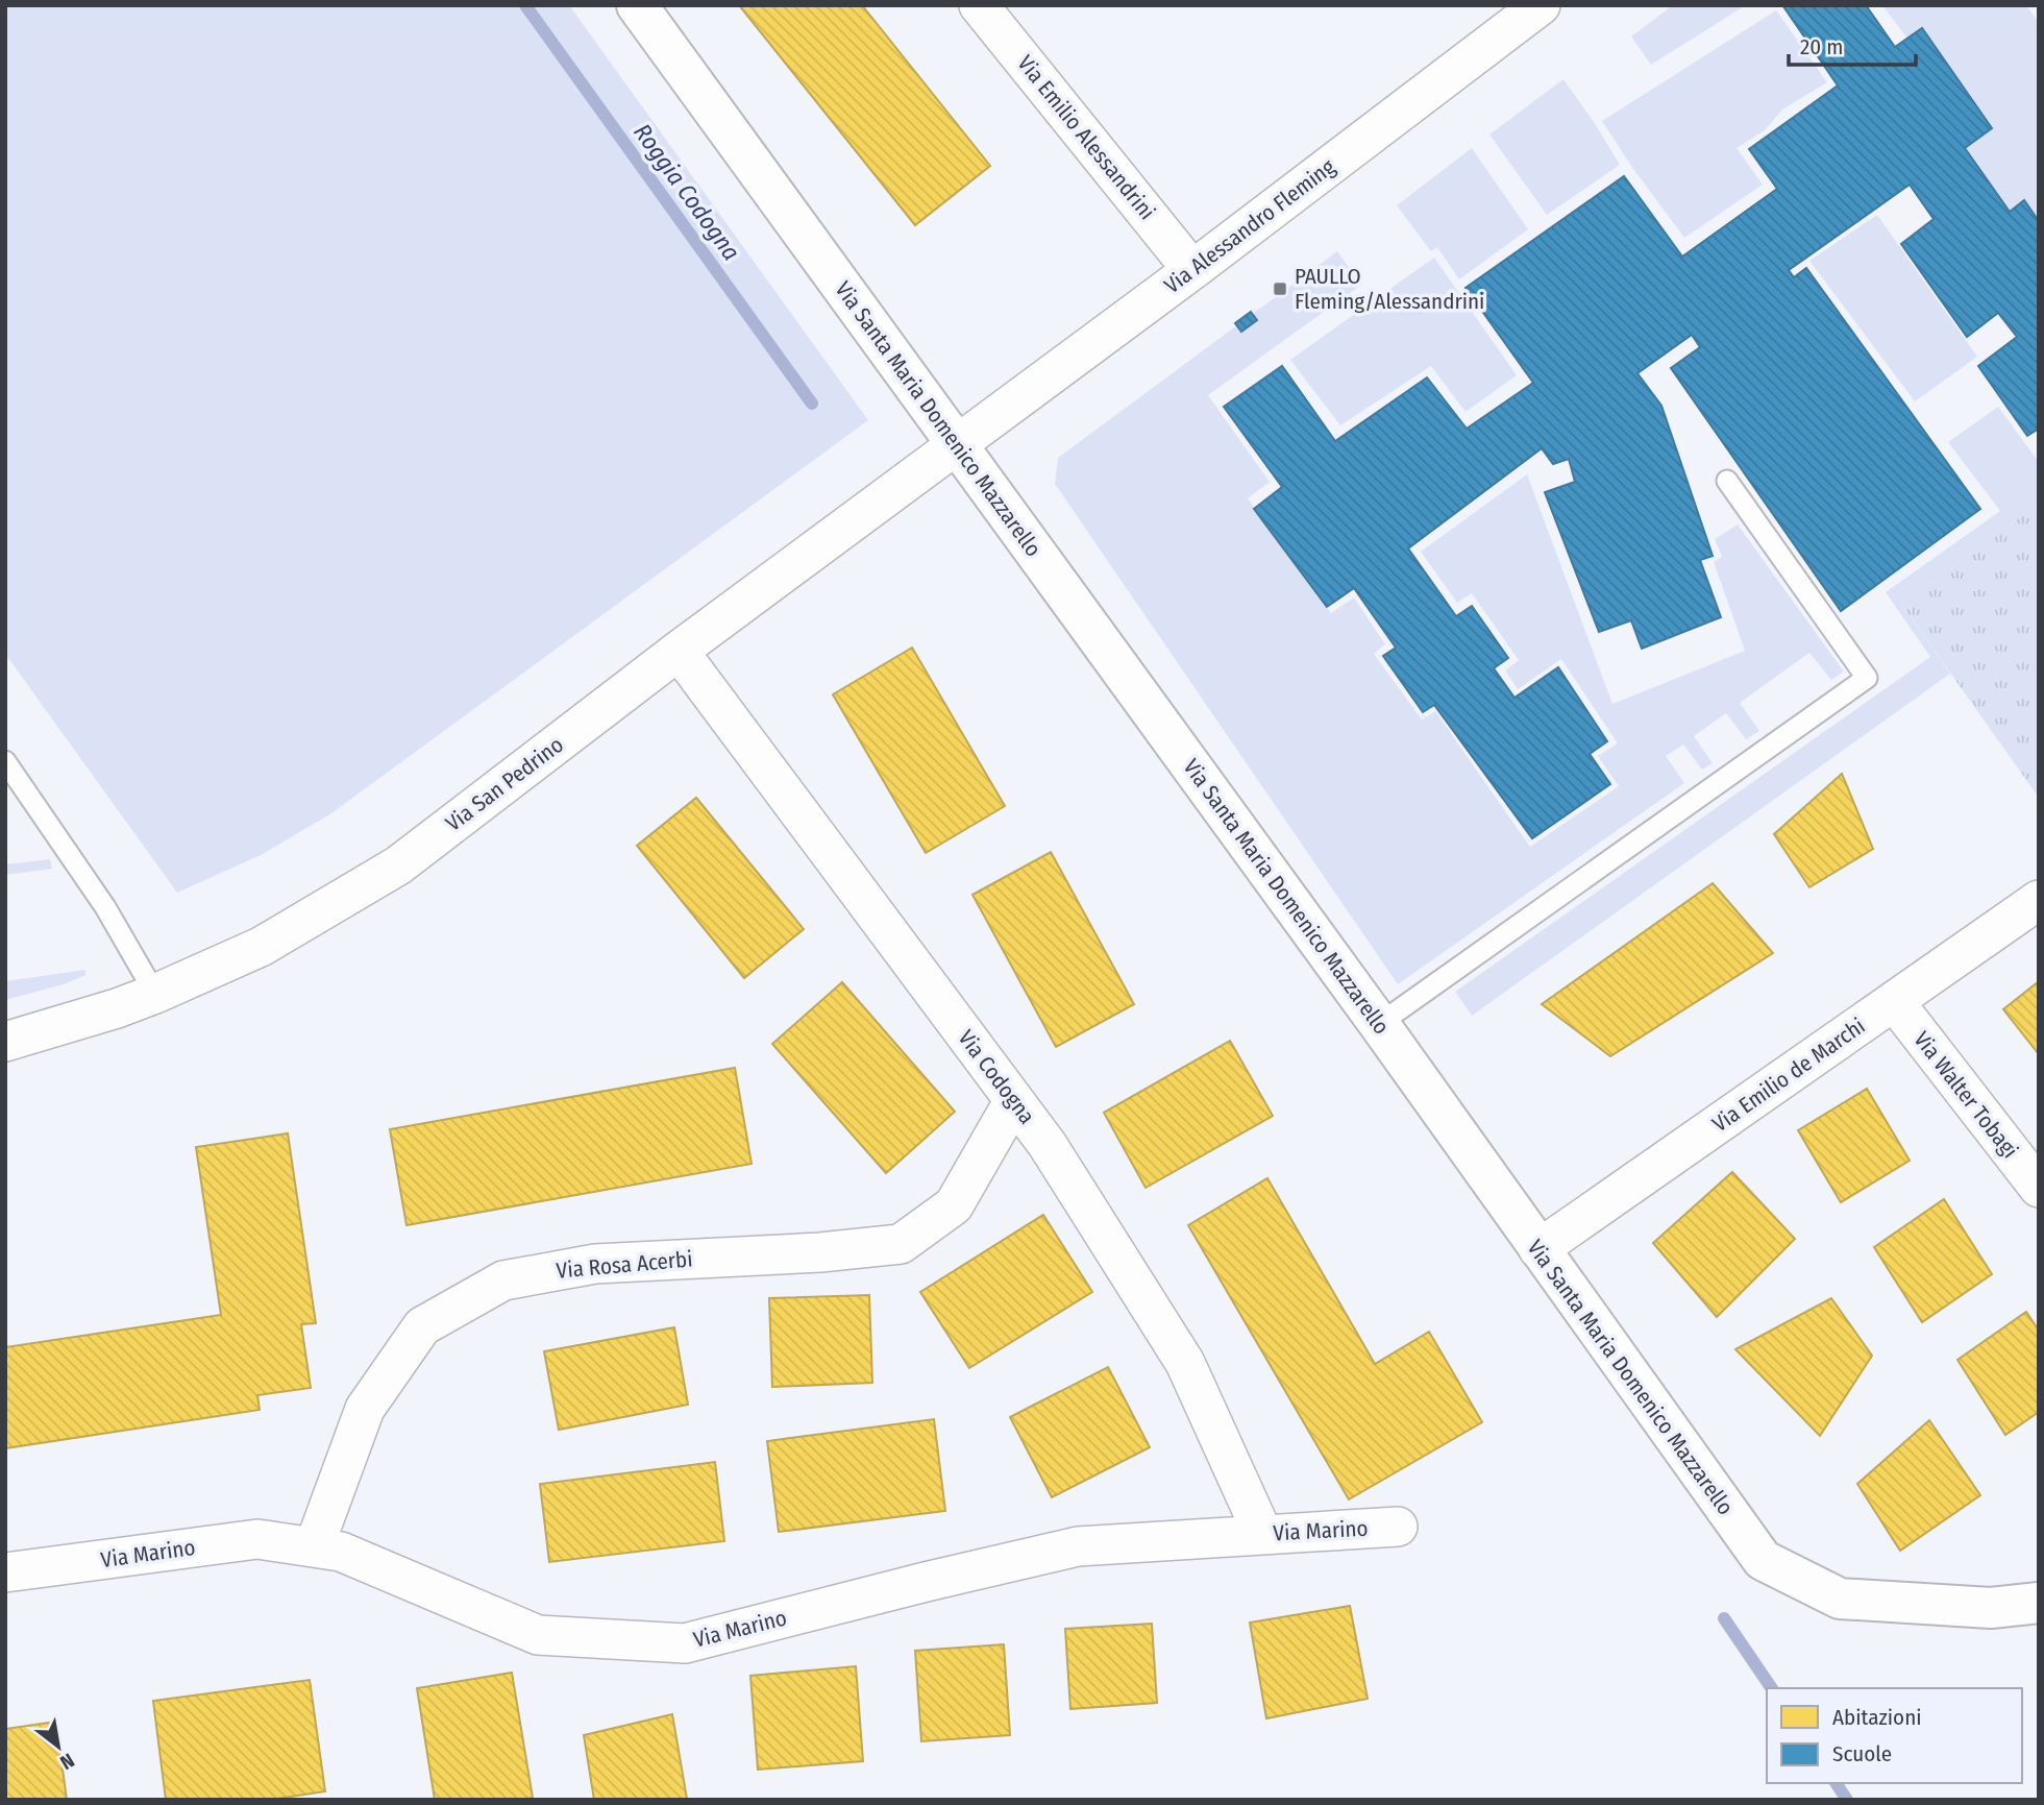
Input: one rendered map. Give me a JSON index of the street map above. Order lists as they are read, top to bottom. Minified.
{"streets":{"street":["Via Emilio Alessandrini","Via Alessandro Fleming","Via Santa Maria Domenico Mazzarello","Via San Pedrino","Via Emilio de Marchi","Via Codogna","Via Walter Tobagi","Via Rosa Acerbi","Via Marino"]},"crossings":[["Via Emilio Alessandrini","Via Alessandro Fleming"],["Via Alessandro Fleming","Via Santa Maria Domenico Mazzarello"],["Via Alessandro Fleming","Via San Pedrino"],["Via Santa Maria Domenico Mazzarello","Via San Pedrino"],["Via Santa Maria Domenico Mazzarello","Via Emilio de Marchi"],["Via San Pedrino","Via Codogna"],["Via Emilio de Marchi","Via Walter Tobagi"],["Via Codogna","Via Rosa Acerbi"],["Via Codogna","Via Marino"],["Via Rosa Acerbi","Via Marino"]],"water":["Roggia Codogna"],"places":{"transit":["PAULLO Fleming/Alessandrini"]},"legend":["Abitazioni","Scuole"],"scale_bar":"20 m","north":"bottom right"}
